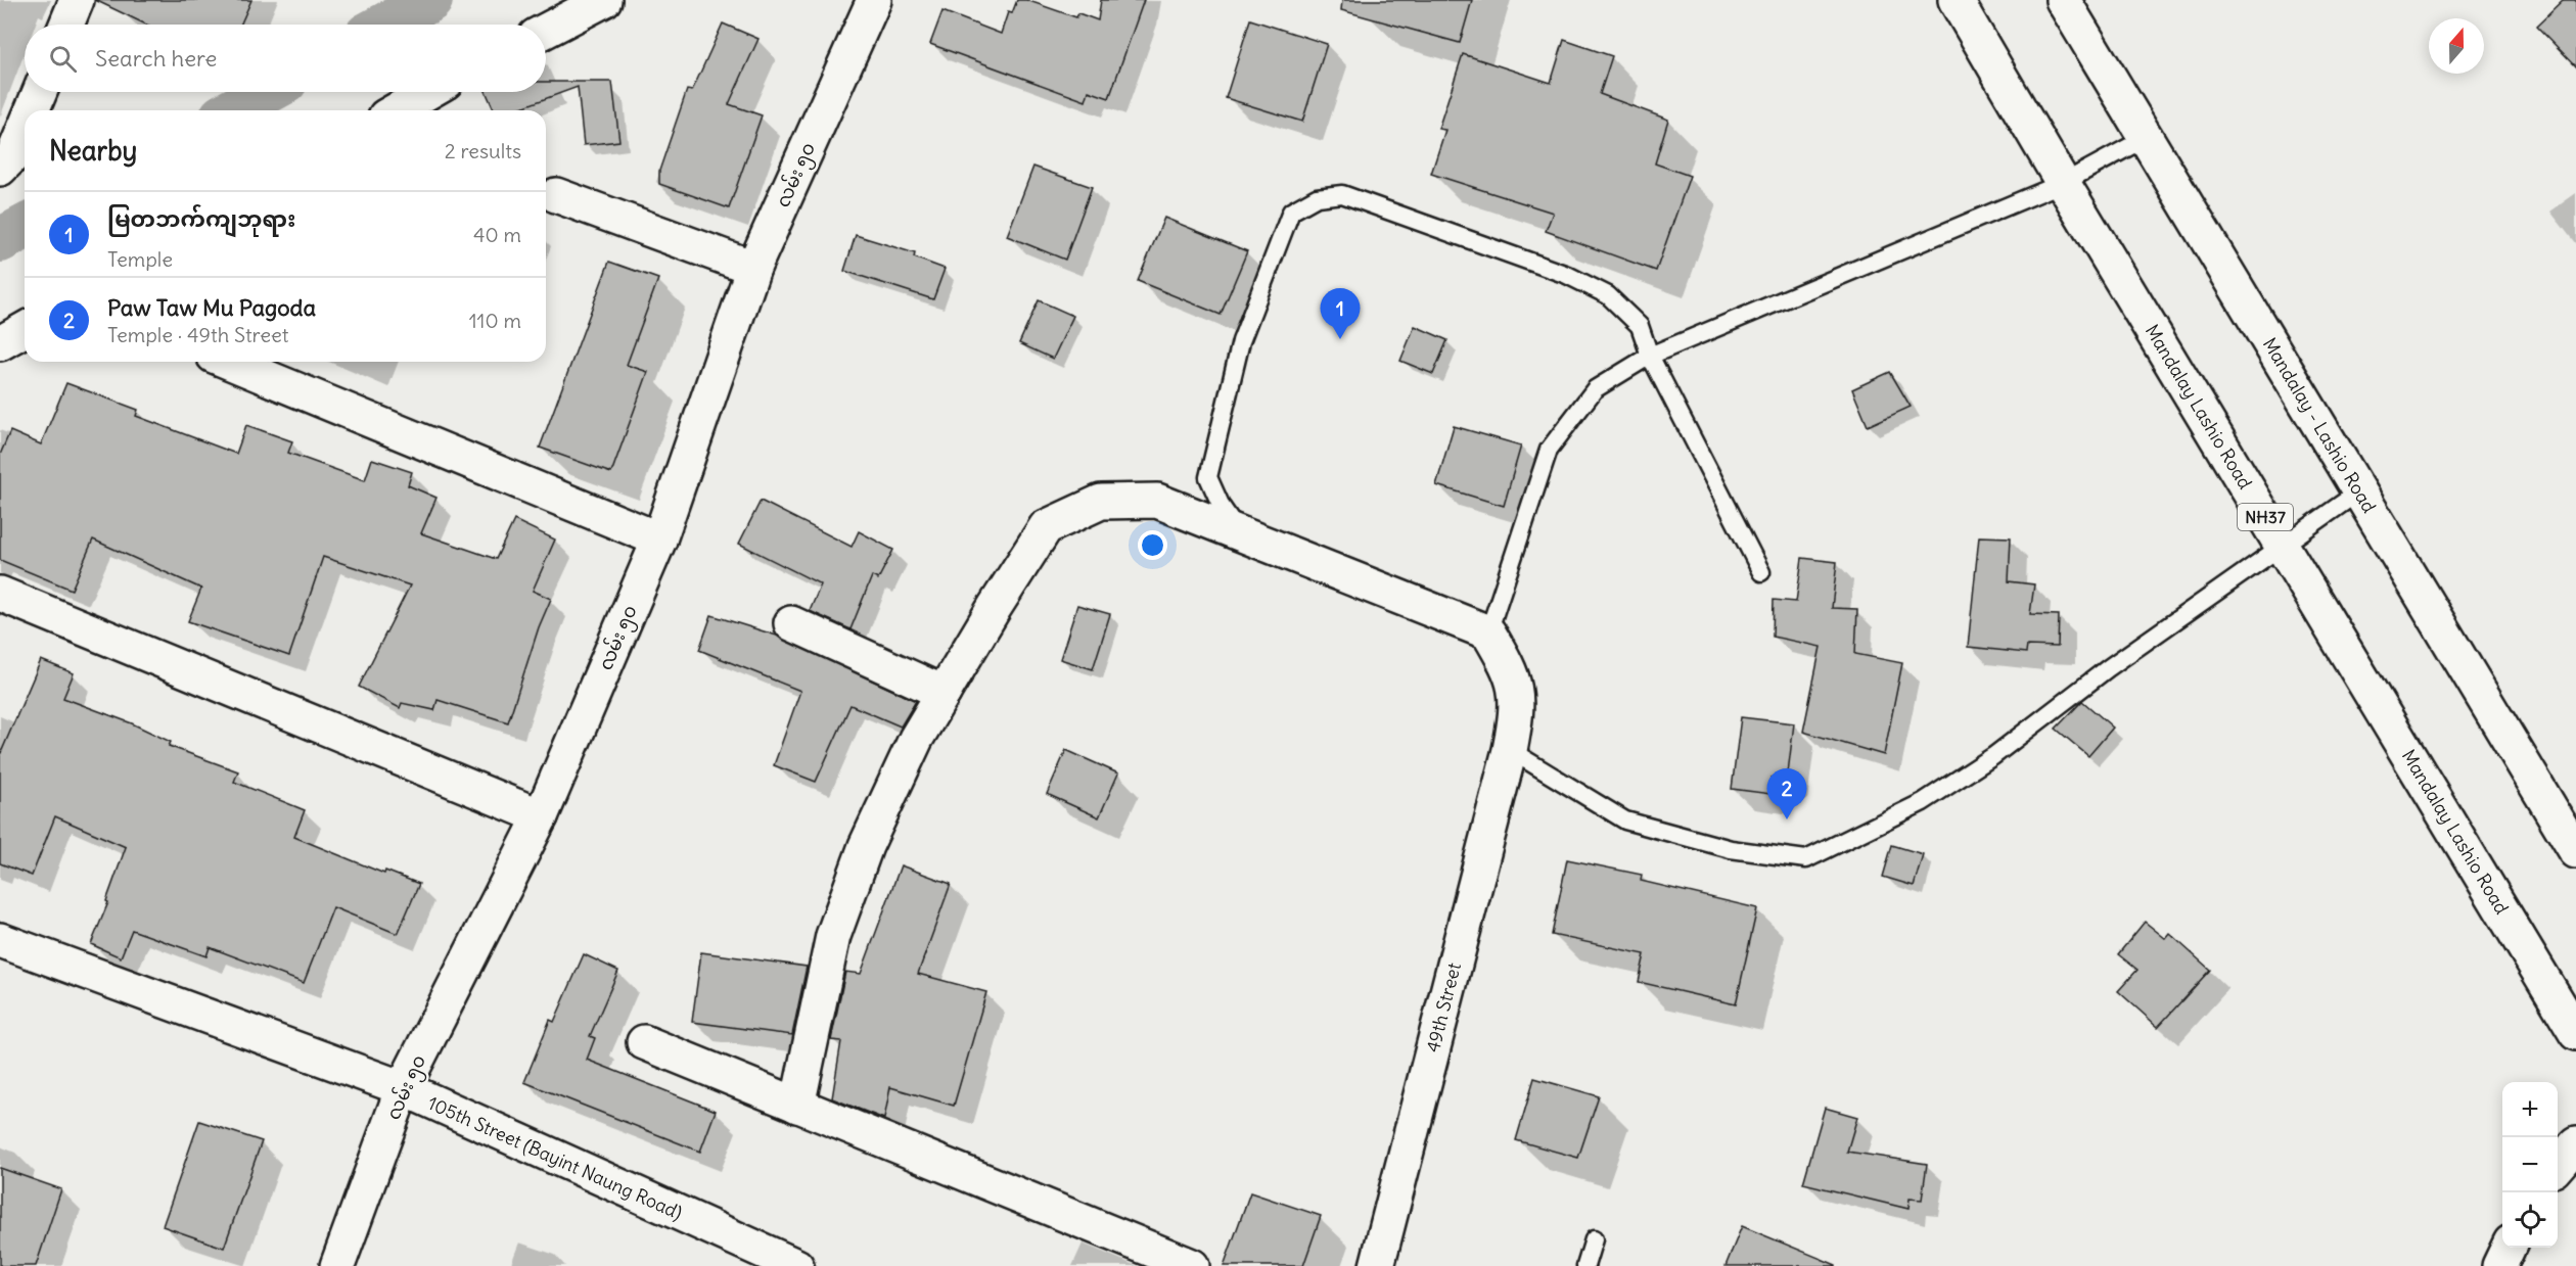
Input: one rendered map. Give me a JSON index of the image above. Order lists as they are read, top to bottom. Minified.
{"streets":{"main road":["လမ်း ၅၀","Mandalay Lashio Road","Mandalay - Lashio Road","NH37","49th Street","105th Street (Bayint Naung Road)"]},"crossings":[["လမ်း ၅၀","105th Street (Bayint Naung Road)"]],"north":"top","page":{"search":"Search here","heading":["Nearby","2 results"],"list":[{"mark":"1","name":"မြတဘက်ကျဘုရား","note":"Temple","value":"40 m"},{"mark":"2","name":"Paw Taw Mu Pagoda","note":"Temple · 49th Street","value":"110 m"}],"pins":["1","2"],"map_buttons":["+","−"]}}
